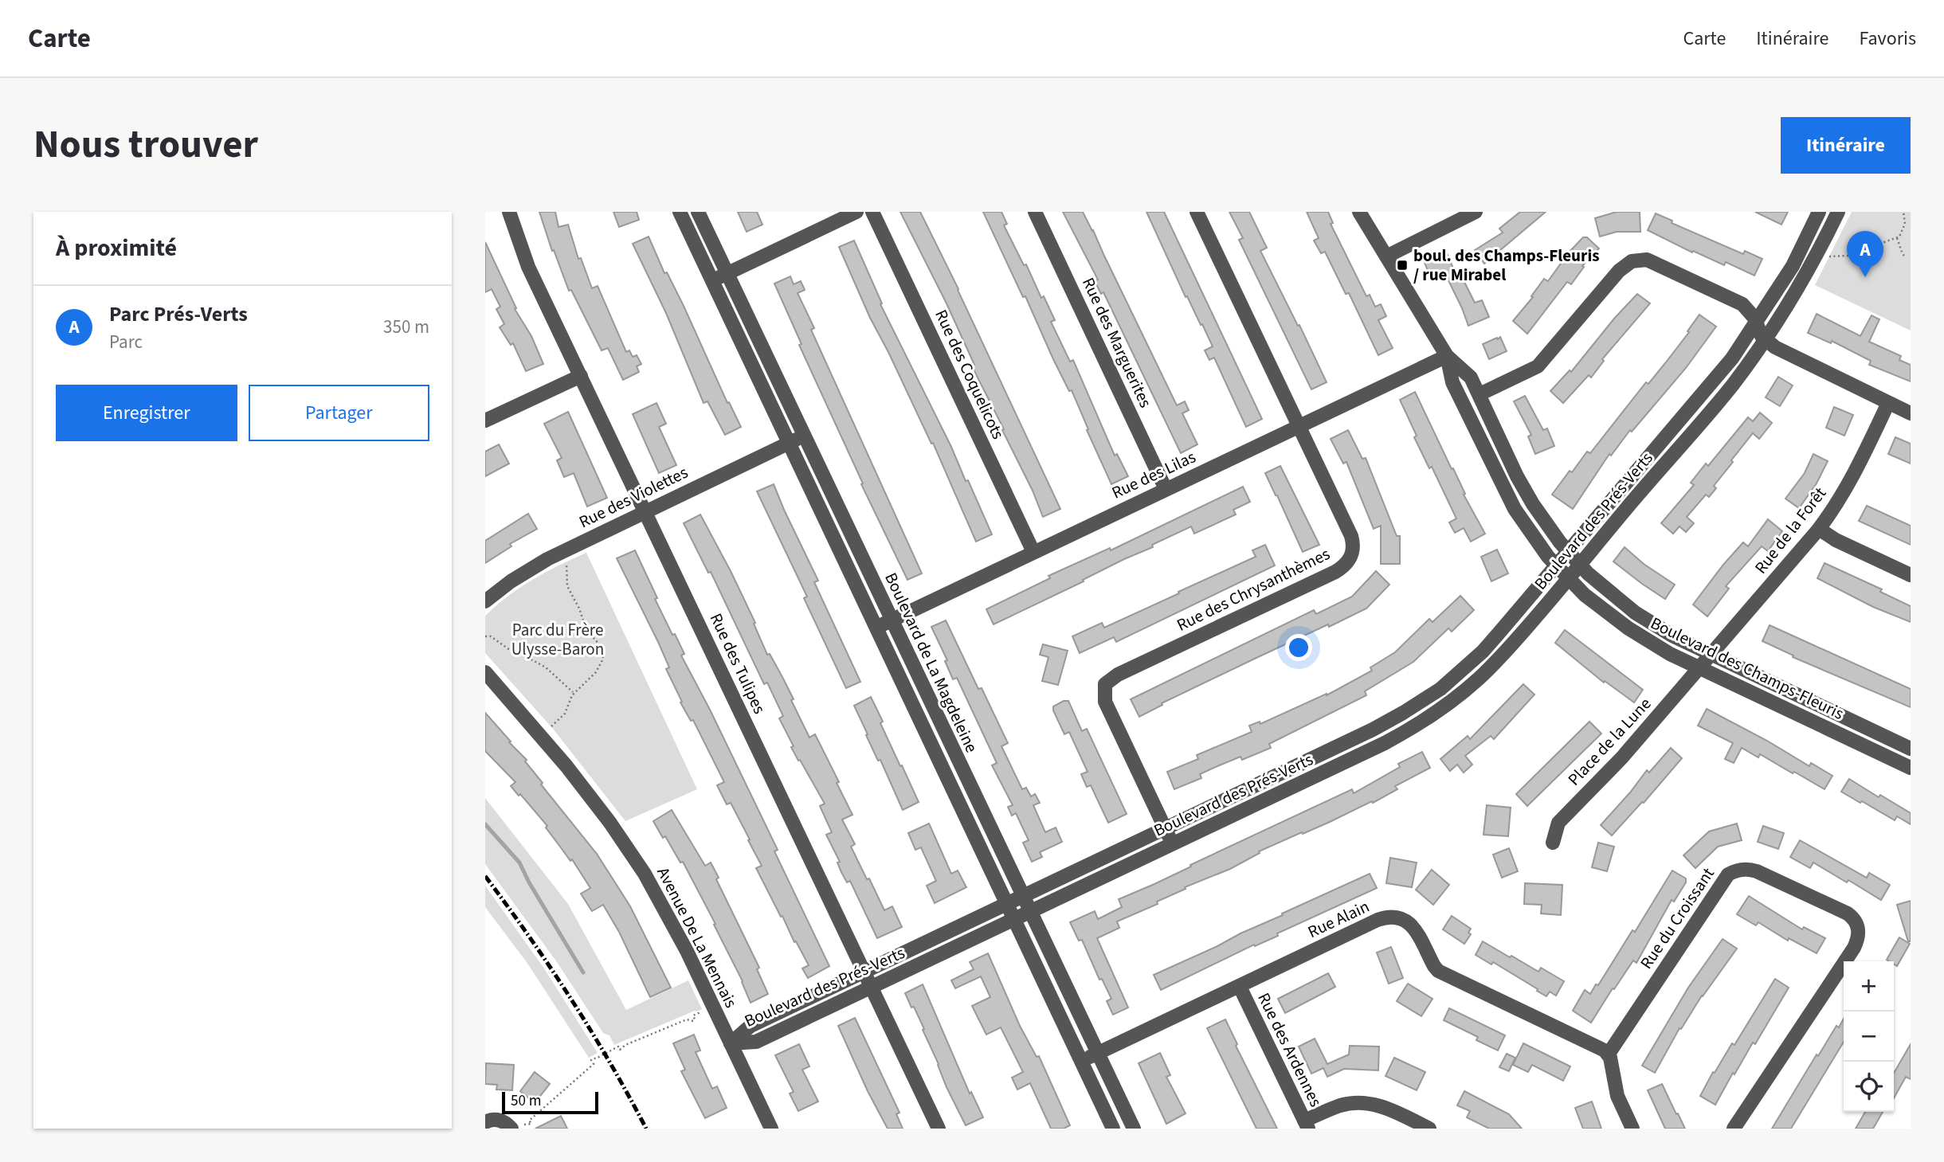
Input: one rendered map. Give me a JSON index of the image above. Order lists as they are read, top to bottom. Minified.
{"streets":{"street":["Rue des Marguerites","Rue des Coquelicots","Rue des Lilas","Rue des Violettes","Boulevard des Prés-Verts","Rue de la Forêt","Rue des Chrysanthèmes","Boulevard de La Magdeleine","Rue des Tulipes","Boulevard des Champs-Fleuris","Place de la Lune","Rue du Croissant","Rue Alain","Avenue De La Mennais","Rue des Ardennes"]},"crossings":[["Rue des Marguerites","Rue des Lilas"],["Rue des Coquelicots","Rue des Lilas"],["Rue des Lilas","Rue des Chrysanthèmes"],["Rue des Lilas","Boulevard de La Magdeleine"],["Rue des Lilas","Boulevard des Champs-Fleuris"],["Rue des Violettes","Boulevard de La Magdeleine"],["Rue des Violettes","Rue des Tulipes"],["Boulevard des Prés-Verts","Rue des Chrysanthèmes"],["Boulevard des Prés-Verts","Boulevard de La Magdeleine"],["Boulevard des Prés-Verts","Rue des Tulipes"],["Boulevard des Prés-Verts","Boulevard des Champs-Fleuris"],["Boulevard des Prés-Verts","Avenue De La Mennais"],["Rue de la Forêt","Boulevard des Champs-Fleuris"],["Rue de la Forêt","Place de la Lune"],["Boulevard de La Magdeleine","Rue Alain"],["Boulevard des Champs-Fleuris","Place de la Lune"],["Rue du Croissant","Rue Alain"],["Rue Alain","Rue des Ardennes"]],"parks":["Parc du Frère Ulysse-Baron"],"places":{"transit":["boul. des Champs-Fleuris / rue Mirabel"]},"scale_bar":"50 m","page":{"header":"Carte","nav":["Carte","Itinéraire","Favoris"],"title":"Nous trouver","buttons":["Itinéraire",["Enregistrer","Partager"]],"heading":"À proximité","pins":"A","list":[{"mark":"A","name":"Parc Prés-Verts","note":"Parc","value":"350 m"}],"map_buttons":["+","−"],"scale":"50 m"}}
